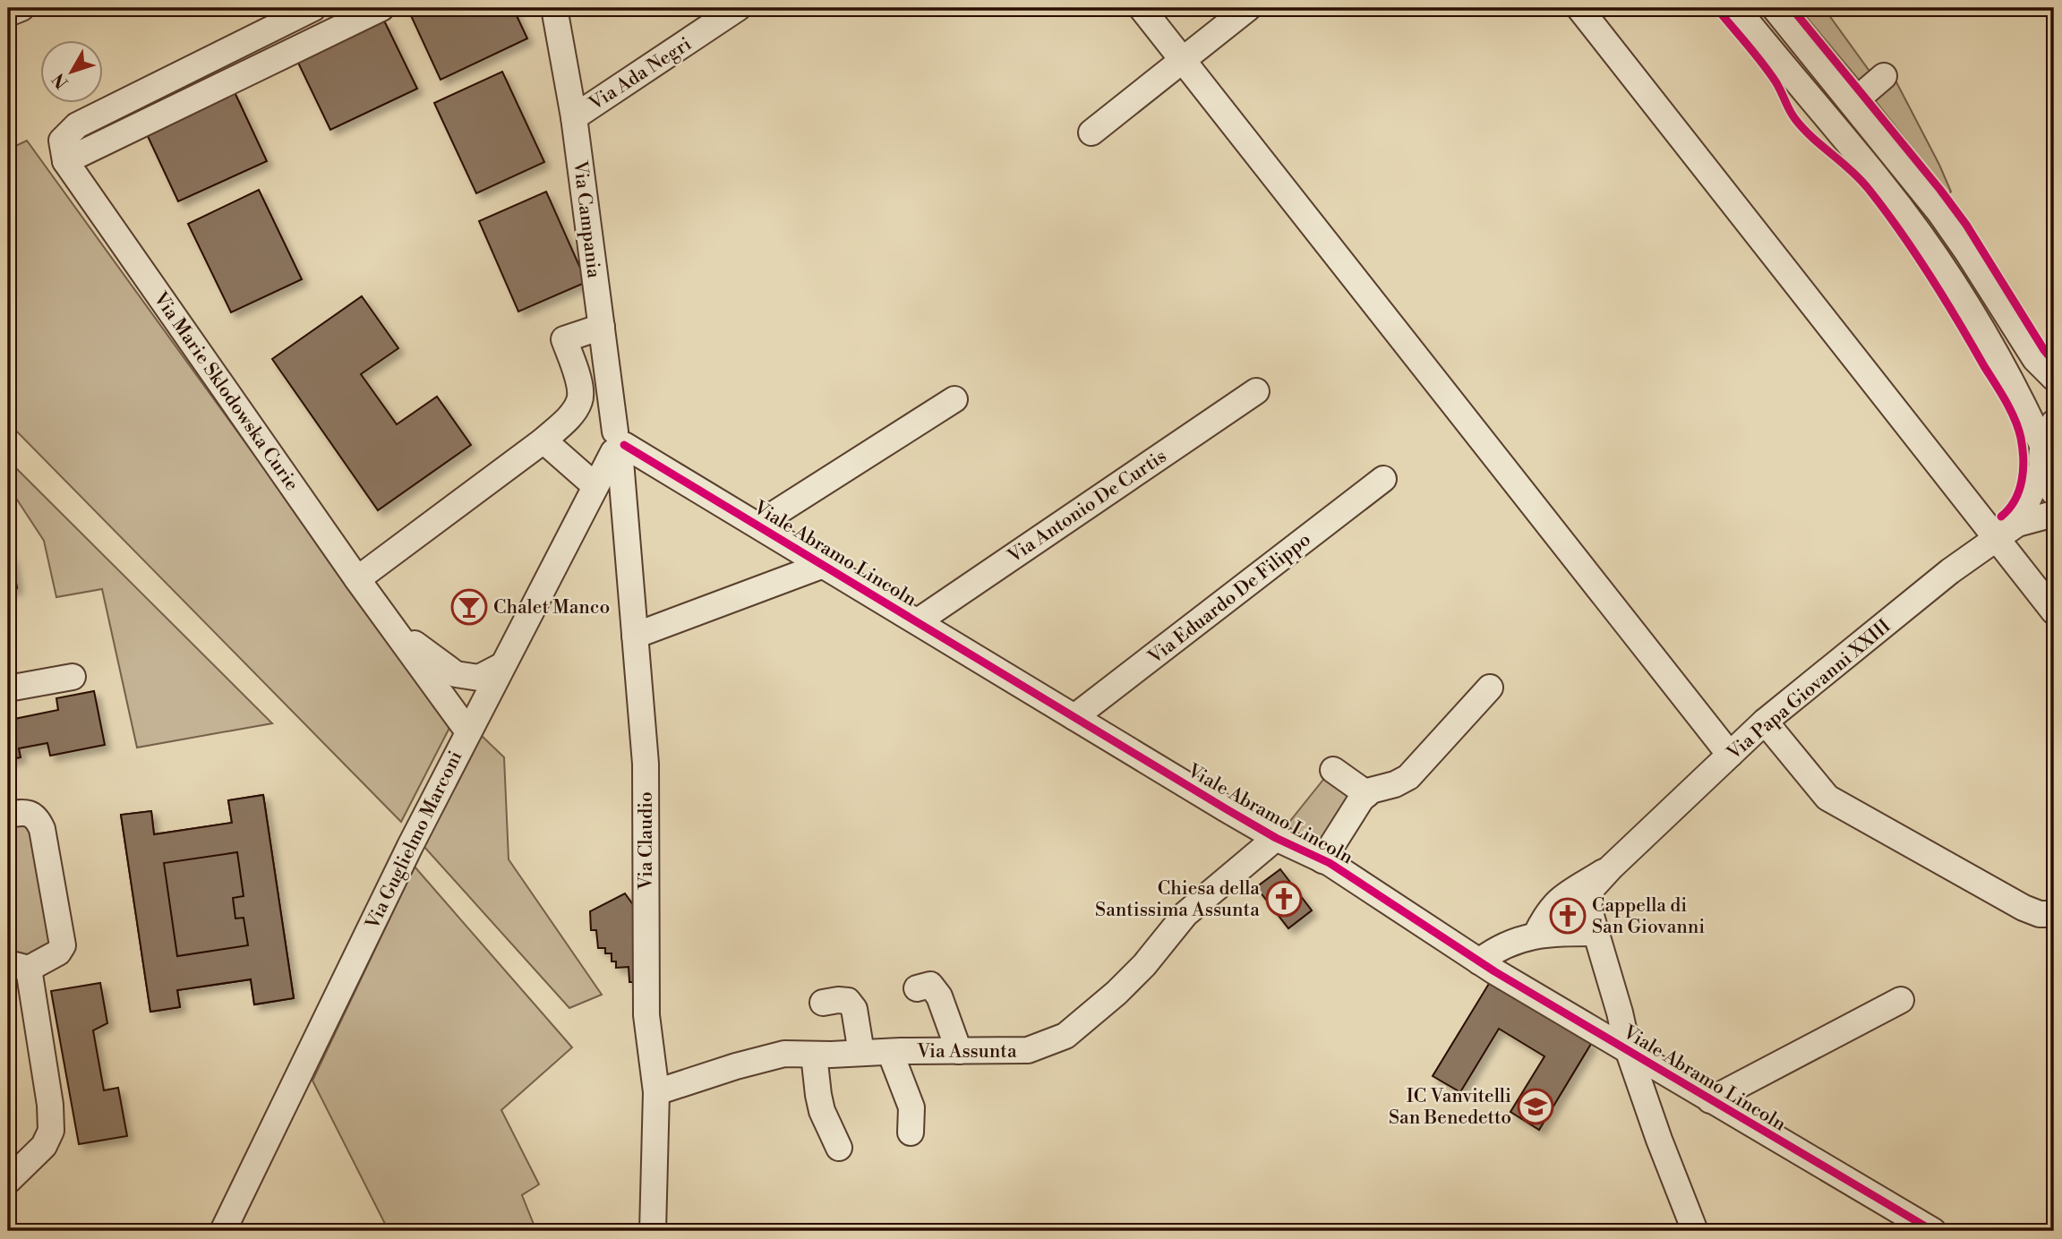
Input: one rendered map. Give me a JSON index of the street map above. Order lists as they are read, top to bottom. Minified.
{"streets":{"street":["Via Ada Negri","Via Campania","Via Marie Sklodowska Curie","Via Antonio De Curtis","Viale Abramo Lincoln","Via Eduardo De Filippo","Via Papa Giovanni XXIII","Via Guglielmo Marconi","Via Claudio","Via Assunta"]},"crossings":[["Via Ada Negri","Via Campania"],["Via Campania","Viale Abramo Lincoln"],["Via Campania","Via Guglielmo Marconi"],["Via Campania","Via Claudio"],["Via Marie Sklodowska Curie","Via Guglielmo Marconi"],["Via Antonio De Curtis","Viale Abramo Lincoln"],["Viale Abramo Lincoln","Via Eduardo De Filippo"],["Viale Abramo Lincoln","Via Papa Giovanni XXIII"],["Viale Abramo Lincoln","Via Guglielmo Marconi"],["Viale Abramo Lincoln","Via Claudio"],["Viale Abramo Lincoln","Via Assunta"],["Via Guglielmo Marconi","Via Claudio"],["Via Claudio","Via Assunta"]],"places":{"bar":["Chalet Manco"],"church":["Chiesa della Santissima Assunta","Cappella di San Giovanni"],"school or university":["IC Vanvitelli San Benedetto"]},"north":"bottom left"}
